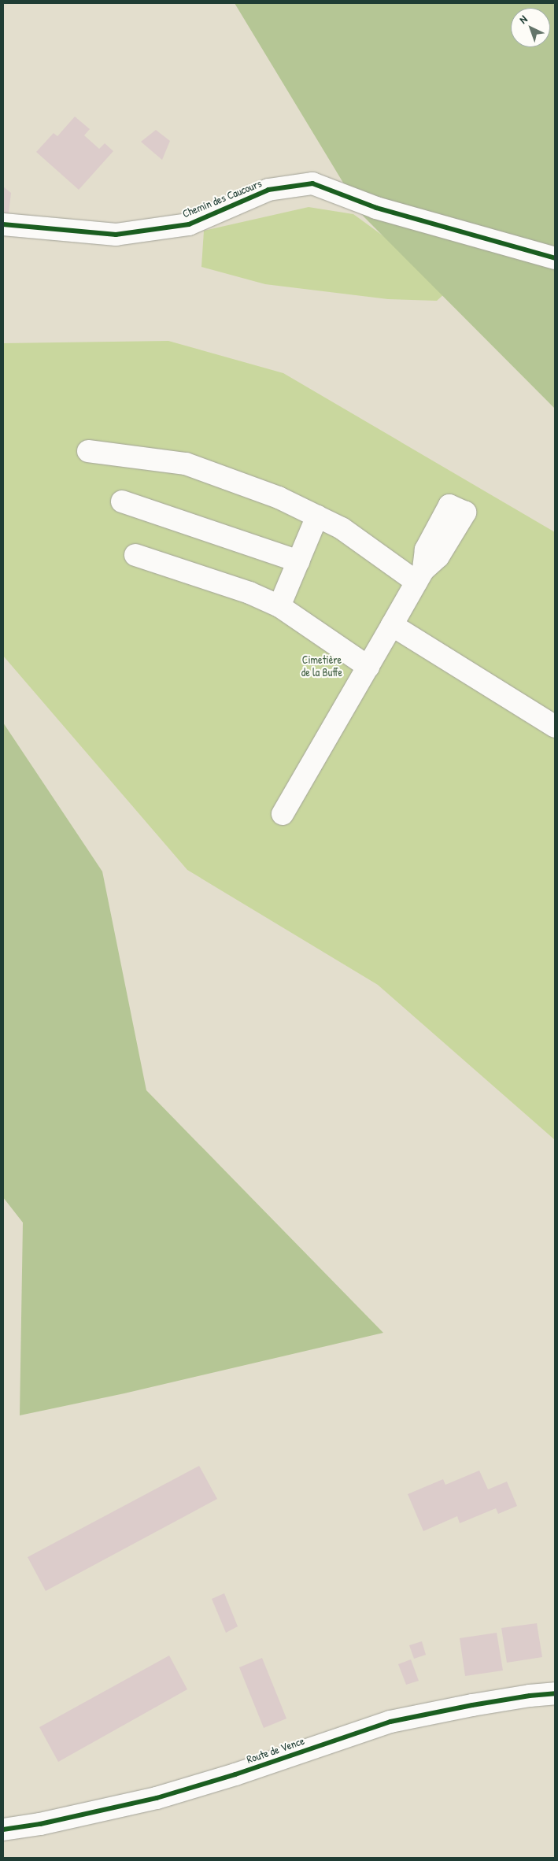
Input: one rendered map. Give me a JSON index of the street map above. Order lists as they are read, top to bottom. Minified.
{"streets":{"street":["Chemin des Caucours","Route de Vence"]},"parks":["Cimetière de la Buffe"],"north":"top left"}
